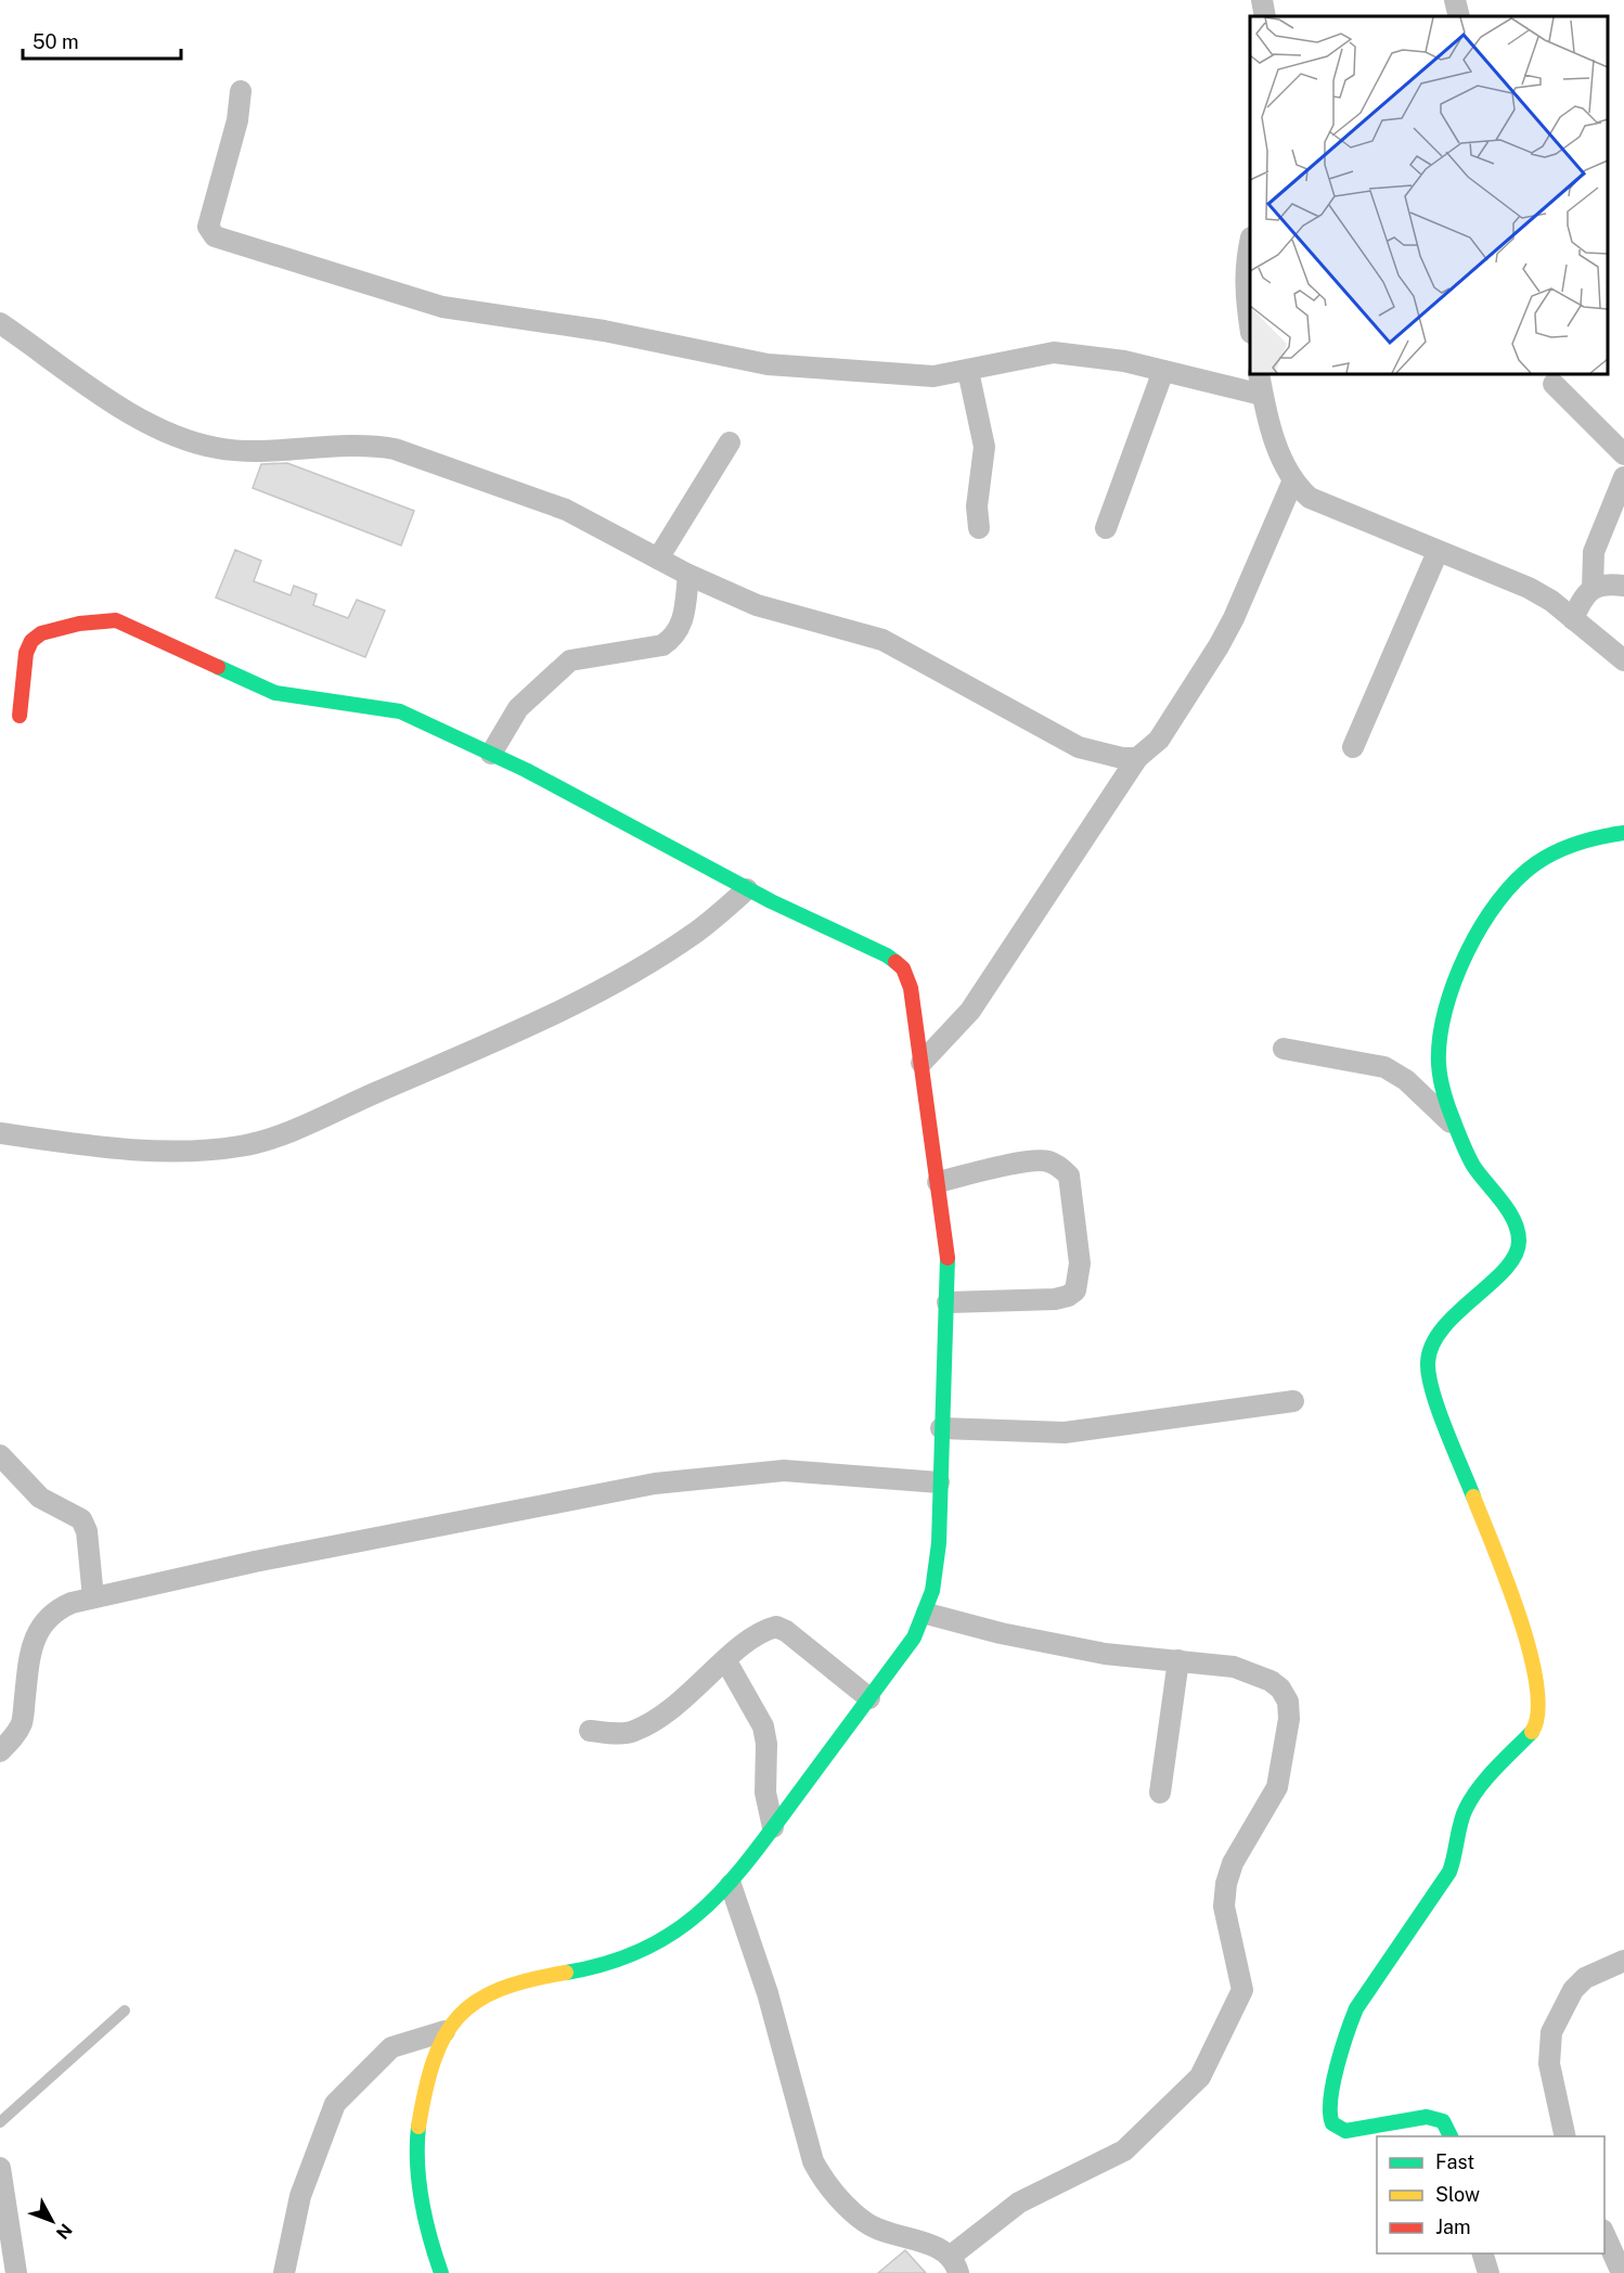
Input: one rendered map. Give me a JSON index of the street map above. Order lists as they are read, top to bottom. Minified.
{"legend":["Fast","Slow","Jam"],"scale_bar":"50 m","north":"bottom right"}
